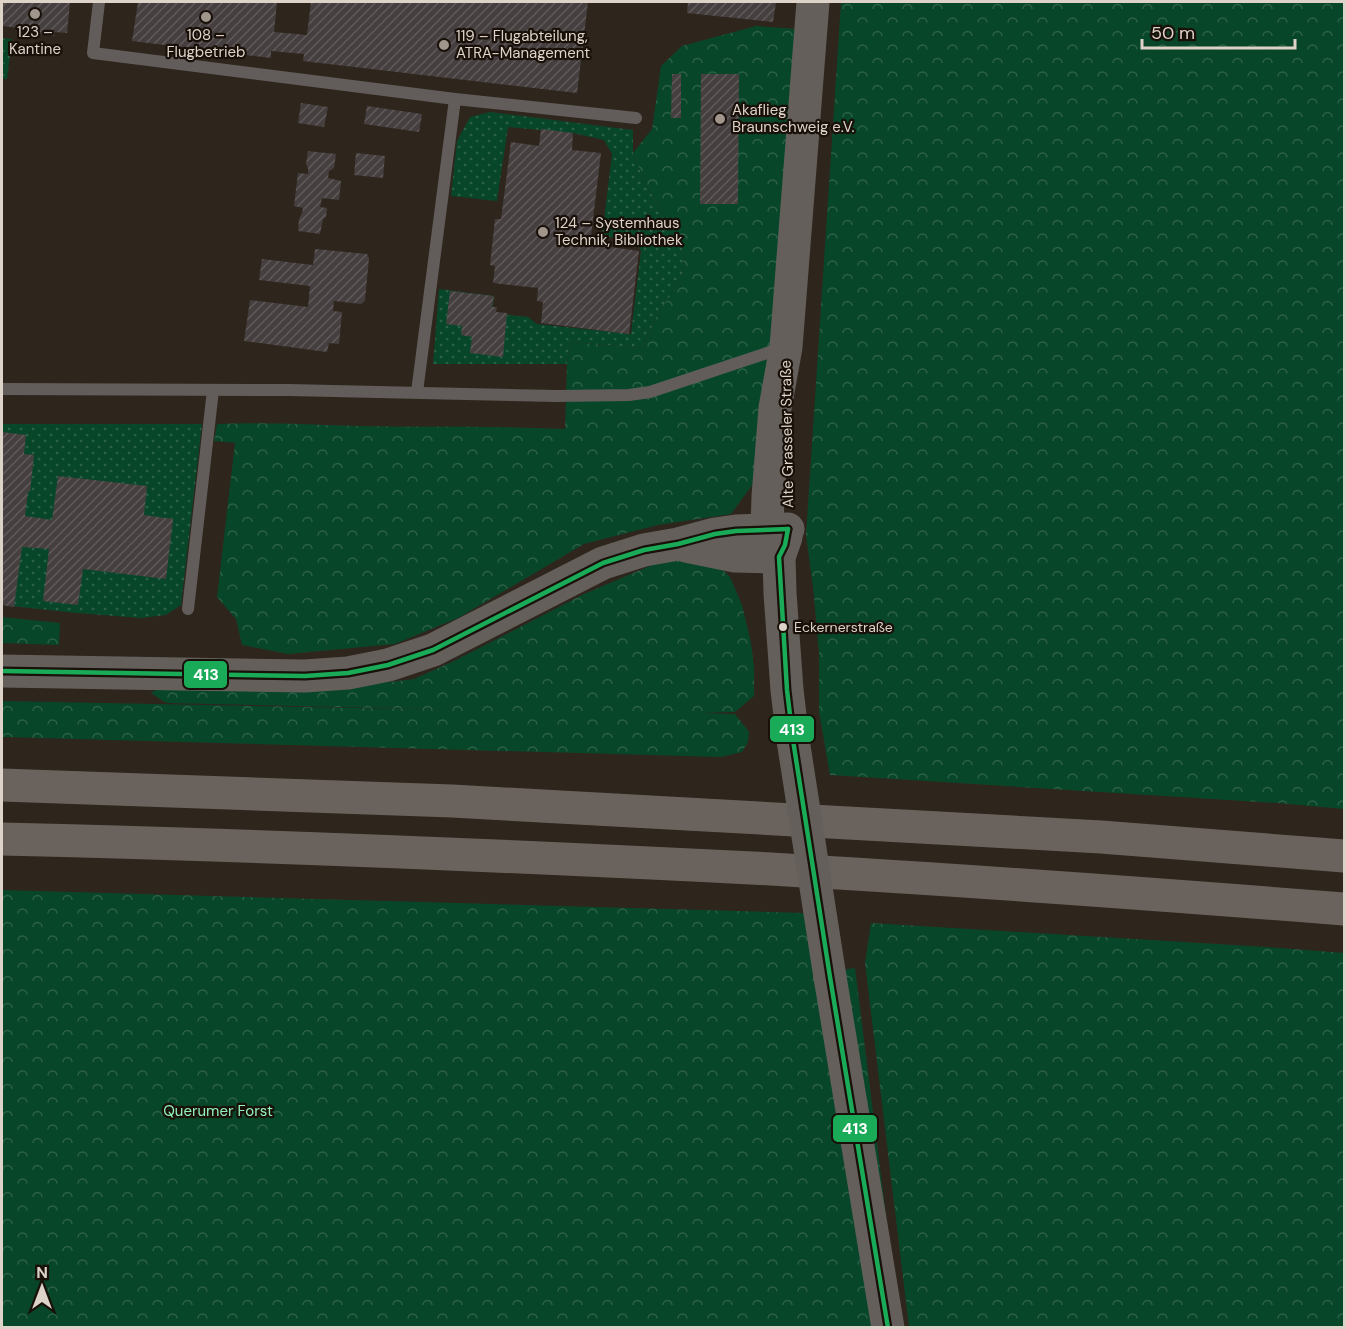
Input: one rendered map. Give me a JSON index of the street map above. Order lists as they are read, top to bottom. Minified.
{"streets":{"main road":["Alte Grasseler Straße"]},"parks":["Querumer Forst"],"places":["123 – Kantine","108 – Flugbetrieb","119 – Flugabteilung, ATRA-Management","Akaflieg Braunschweig e.V.","124 – Systemhaus Technik, Bibliothek","Eckernerstraße"],"lines":["transit line 413"],"scale_bar":"50 m","north":"top"}
